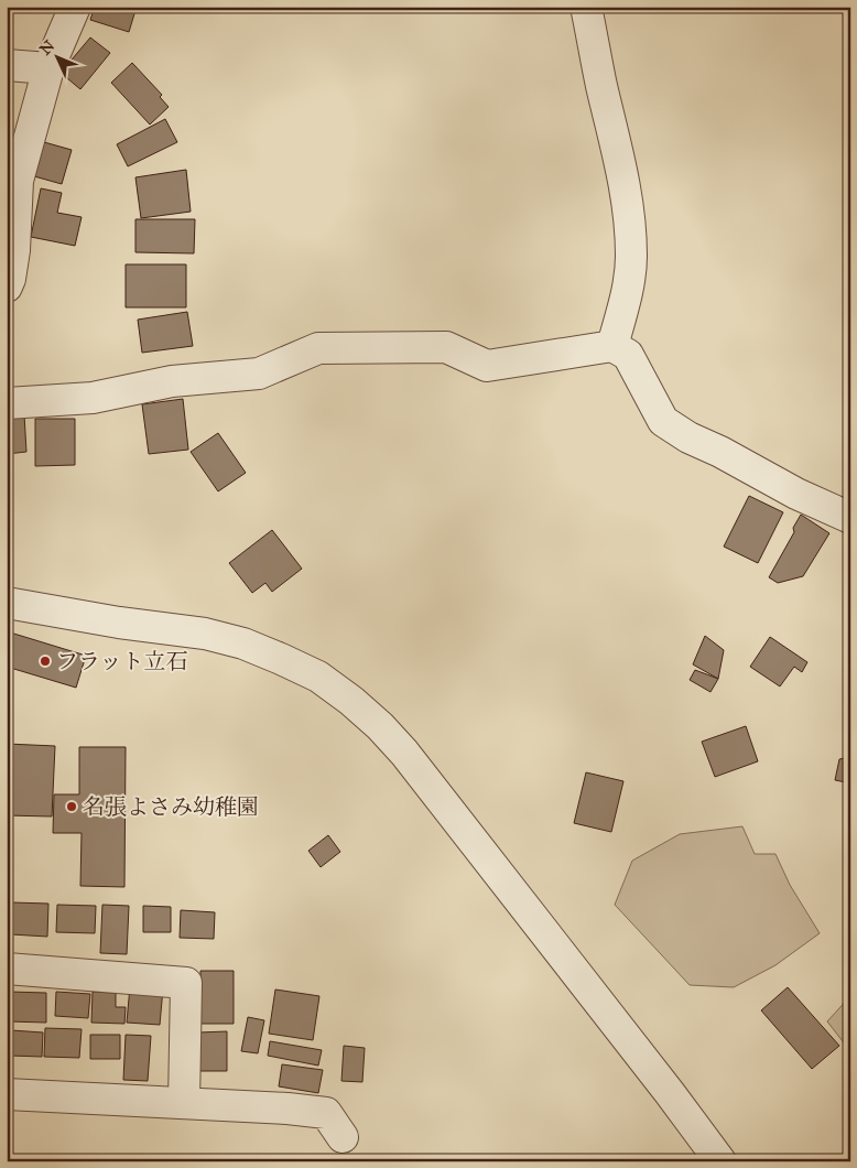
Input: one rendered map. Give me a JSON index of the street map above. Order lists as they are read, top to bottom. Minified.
{"places":["フラット立石","名張よさみ幼稚園"],"north":"top left"}
